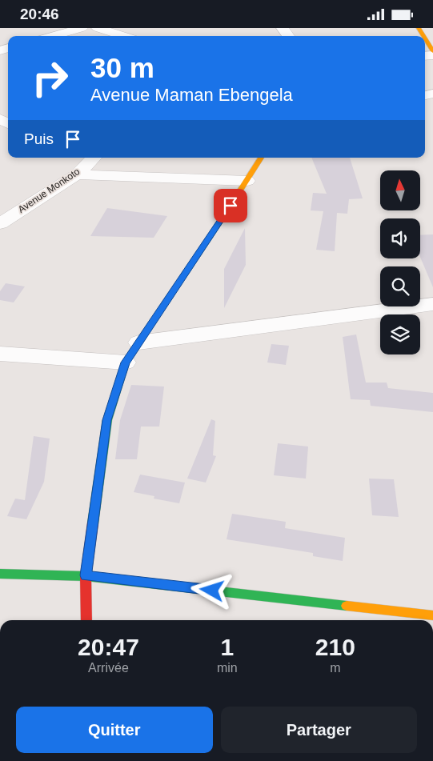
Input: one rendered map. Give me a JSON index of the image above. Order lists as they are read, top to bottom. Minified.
{"streets":{"street":["Avenue Monkoto"]},"north":"top","page":{"status":"20:46","turn":["30 m","Avenue Maman Ebengela"],"then":"Puis","eta":["20:47","Arrivée","1","min","210","m"],"buttons":["Quitter","Partager"]}}
